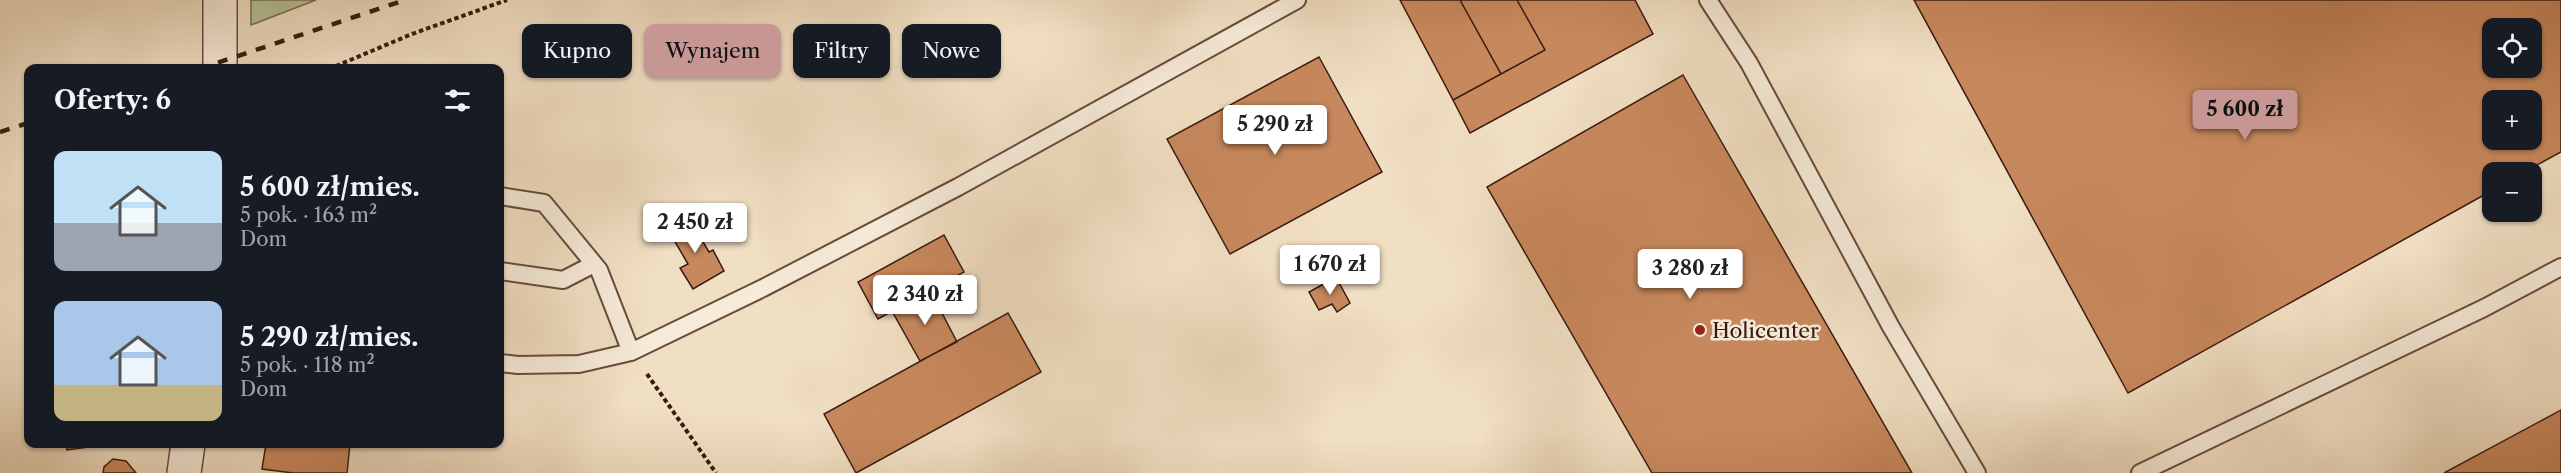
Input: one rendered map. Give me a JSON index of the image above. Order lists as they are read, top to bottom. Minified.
{"places":["Holicenter"],"page":{"map_buttons":["+","−"],"chip":["Kupno","Wynajem","Filtry","Nowe"],"heading":"Oferty: 6","price":["5 600 zł","5 290 zł","2 450 zł","1 670 zł","3 280 zł","2 340 zł"],"list":[{"name":"5 600 zł/mies.","note":"5 pok. · 163 m² · Dom"},{"name":"5 290 zł/mies.","note":"5 pok. · 118 m² · Dom"}]}}
